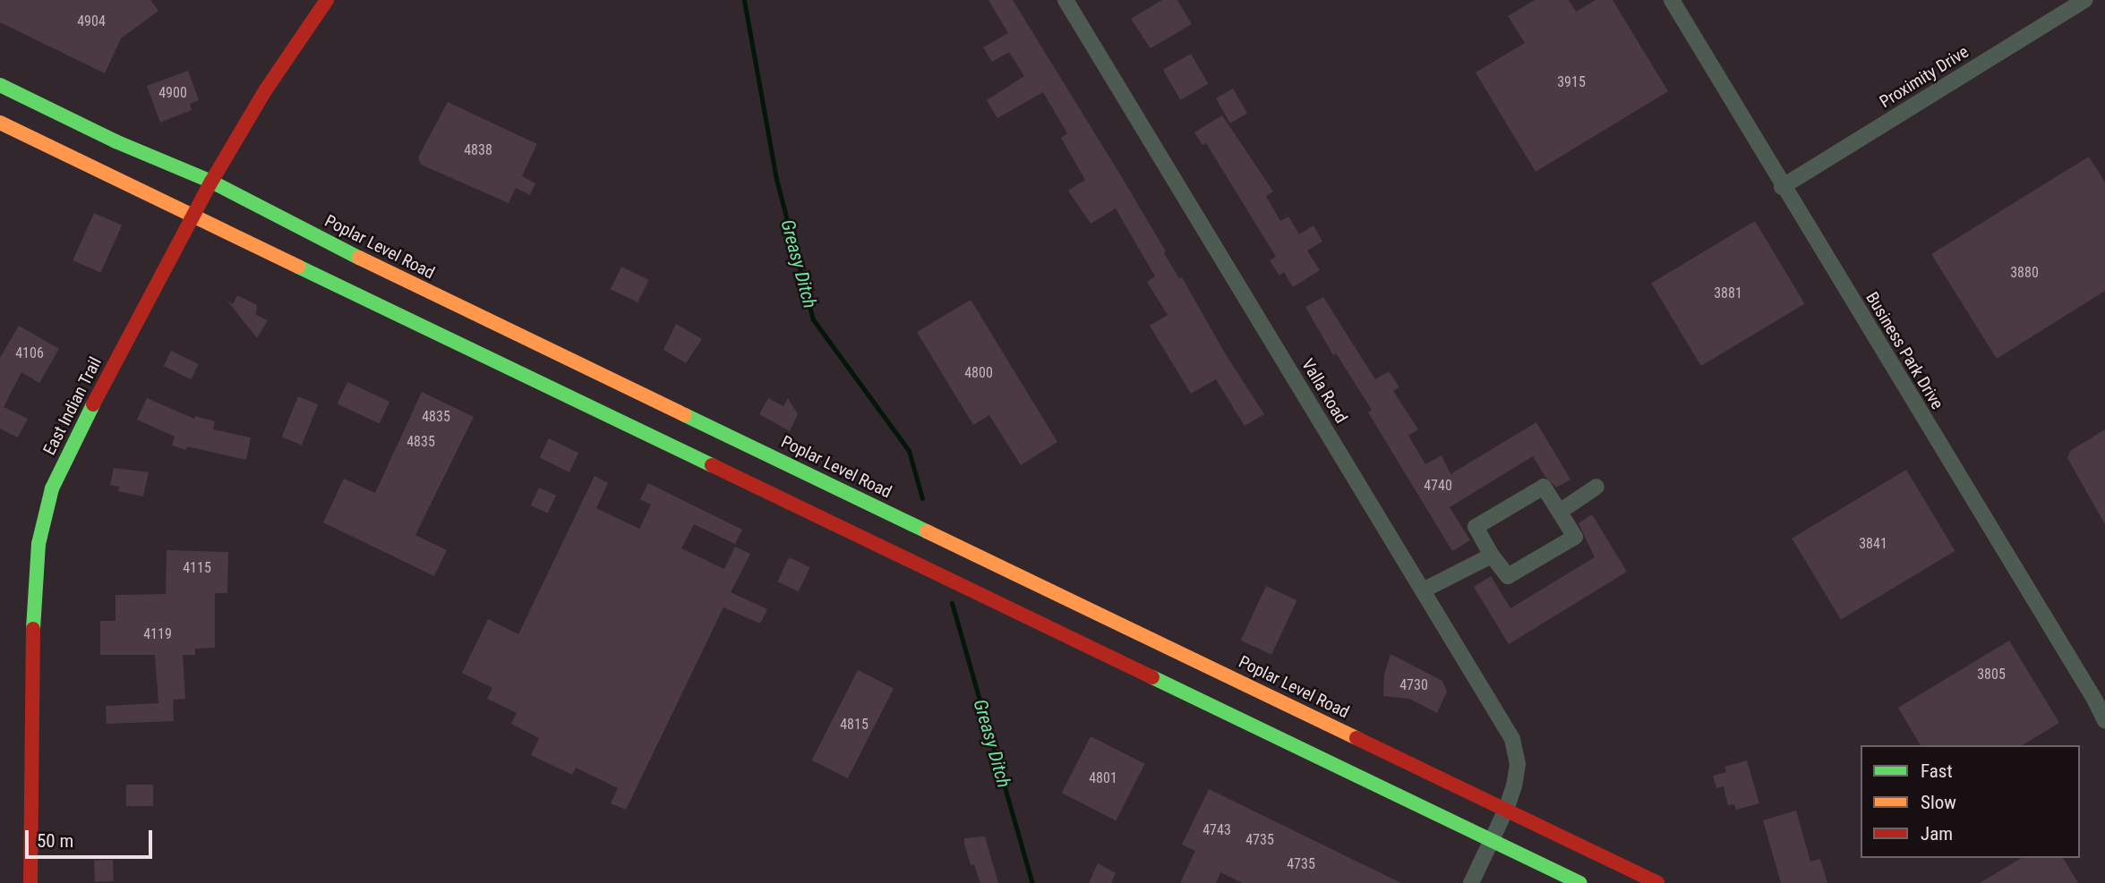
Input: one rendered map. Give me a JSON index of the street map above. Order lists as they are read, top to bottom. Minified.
{"streets":{"main road":["Poplar Level Road","East Indian Trail"],"street":["Proximity Drive","Business Park Drive","Valla Road"]},"crossings":[["Proximity Drive","Business Park Drive"],["Poplar Level Road","Valla Road"],["Poplar Level Road","East Indian Trail"]],"water":["Greasy Ditch"],"house_numbers":["4904","3915","4900","4838","3880","3881","4106","4800","4835","4835","4740","3841","4115","4119","3805","4730","4815","4801","4743","4735","4735"],"legend":["Fast","Slow","Jam"],"scale_bar":"50 m"}
